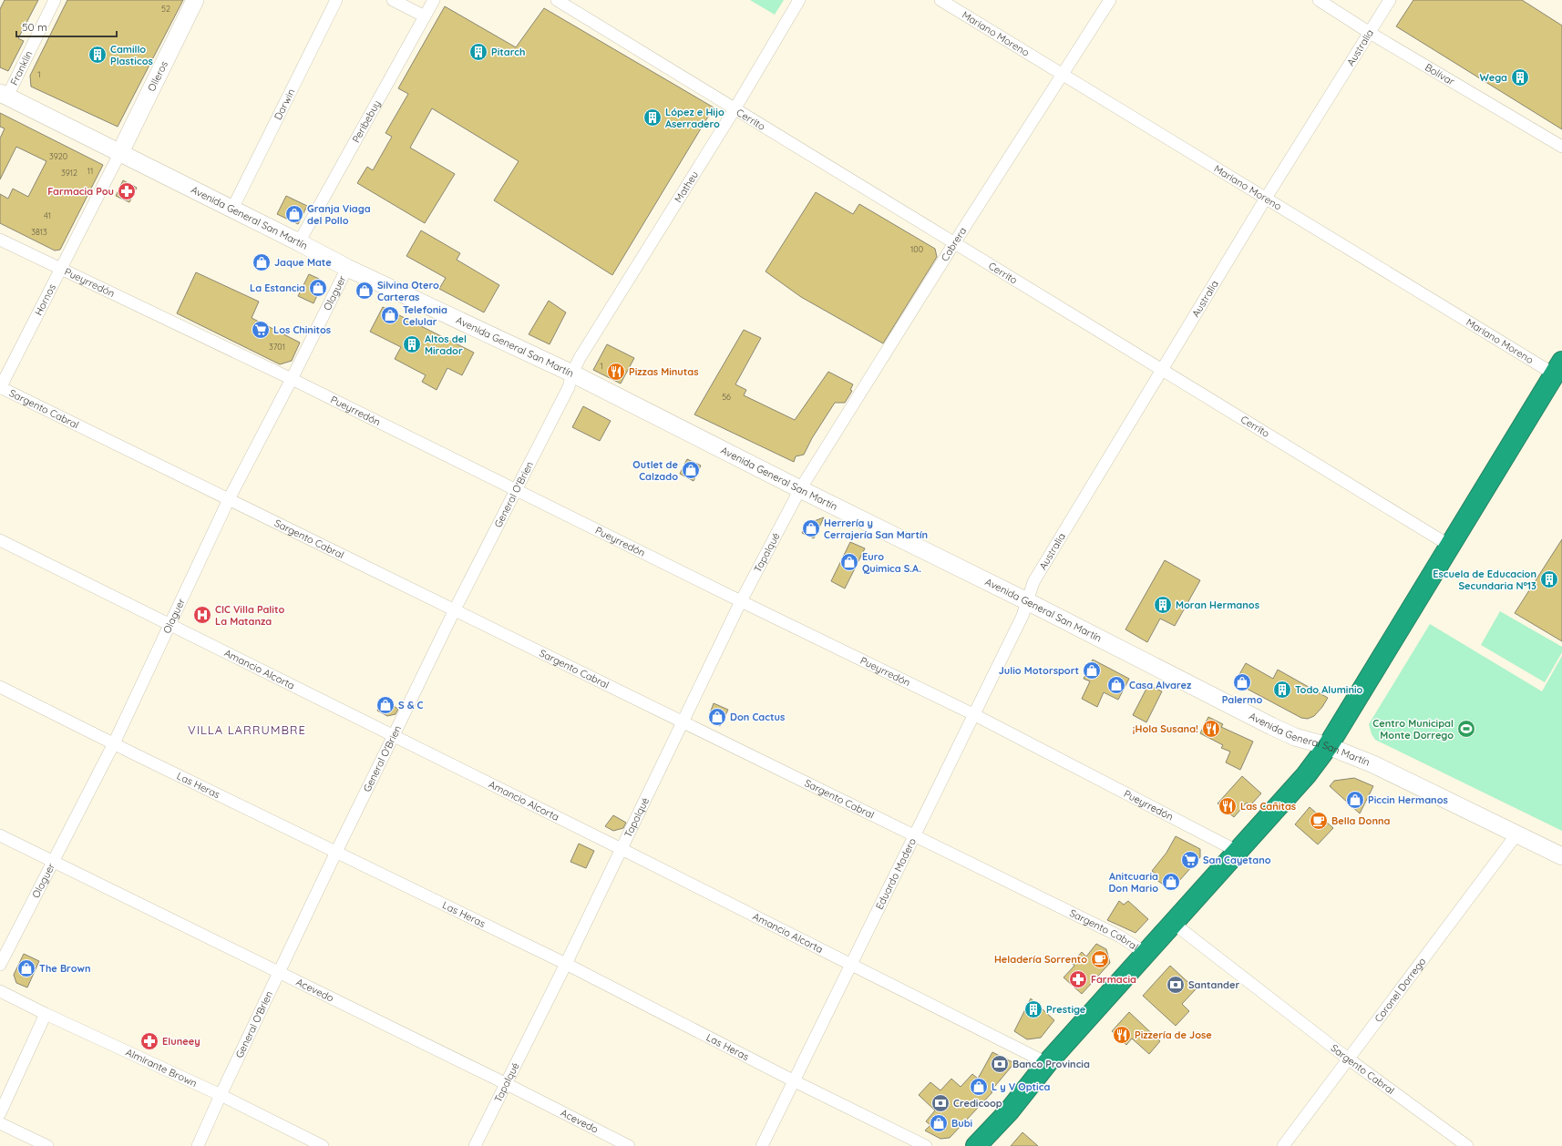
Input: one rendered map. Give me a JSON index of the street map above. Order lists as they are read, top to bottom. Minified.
{"streets":{"main road":["Olleros","Avenida General San Martín"],"street":["Mariano Moreno","Australia","Franklin","Bolívar","Darwin","Cerrito","Peribebuy","Matheu","Cabrera","Pueyrredón","Olaguer","Hornos","Sargento Cabral","General O'Brien","Tapalqué","Amancio Alcorta","Las Heras","Eduardo Madero","Acevedo","Coronel Dorrego","Almirante Brown"]},"crossings":[["Mariano Moreno","Australia"],["Mariano Moreno","Cabrera"],["Australia","Bolívar"],["Australia","Cerrito"],["Australia","Avenida General San Martín"],["Australia","Eduardo Madero"],["Franklin","Avenida General San Martín"],["Olleros","Avenida General San Martín"],["Olleros","Hornos"],["Darwin","Avenida General San Martín"],["Cerrito","Matheu"],["Cerrito","Cabrera"],["Peribebuy","Avenida General San Martín"],["Matheu","Avenida General San Martín"],["Matheu","General O'Brien"],["Avenida General San Martín","Cabrera"],["Avenida General San Martín","Olaguer"],["Avenida General San Martín","Hornos"],["Avenida General San Martín","General O'Brien"],["Avenida General San Martín","Tapalqué"],["Avenida General San Martín","Eduardo Madero"],["Avenida General San Martín","Coronel Dorrego"],["Cabrera","Tapalqué"],["Pueyrredón","Olaguer"],["Pueyrredón","Hornos"],["Pueyrredón","General O'Brien"],["Pueyrredón","Tapalqué"],["Pueyrredón","Eduardo Madero"],["Olaguer","Sargento Cabral"],["Olaguer","Amancio Alcorta"],["Olaguer","Las Heras"],["Olaguer","Acevedo"],["Hornos","Sargento Cabral"],["Sargento Cabral","General O'Brien"],["Sargento Cabral","Tapalqué"],["Sargento Cabral","Eduardo Madero"],["Sargento Cabral","Coronel Dorrego"],["General O'Brien","Amancio Alcorta"],["General O'Brien","Las Heras"],["General O'Brien","Acevedo"],["General O'Brien","Almirante Brown"],["Tapalqué","Amancio Alcorta"],["Tapalqué","Las Heras"],["Tapalqué","Acevedo"],["Amancio Alcorta","Eduardo Madero"],["Las Heras","Eduardo Madero"]],"districts":["VILLA LARRUMBRE"],"places":{"building":["Pitarch","Camillo Plasticos","Wega","López e Hijo Aserradero","Altos del Mirador","Escuela de Educacion Secundaria N°13","Moran Hermanos","Todo Aluminio","Prestige"],"pharmacy":["Farmacia Pou","Farmacia","Eluneey"],"shop":["Granja Viaga del Pollo","Jaque Mate","La Estancia","Silvina Otero Carteras","Telefonia Celular","Outlet de Calzado","Herrería y Cerrajería San Martín","Euro Quimica S.A.","Julio Motorsport","Palermo","Casa Alvarez","S & C","Don Cactus","Piccin Hermanos","Anitcuaria Don Mario","The Brown","L y V Optica","Bubi"],"supermarket":["Los Chinitos","San Cayetano"],"restaurant":["Pizzas Minutas","¡Hola Susana!","Las Cañitas","Pizzería de Jose"],"hospital":["CIC Villa Palito La Matanza"],"sports":["Centro Municipal Monte Dorrego"],"cafe":["Bella Donna","Heladería Sorrento"],"bank":["Santander","Banco Provincia","Credicoop"]},"house_numbers":["52","1","3920","11","3912","41","3813","100","3701","1","56"],"scale_bar":"50 m"}
